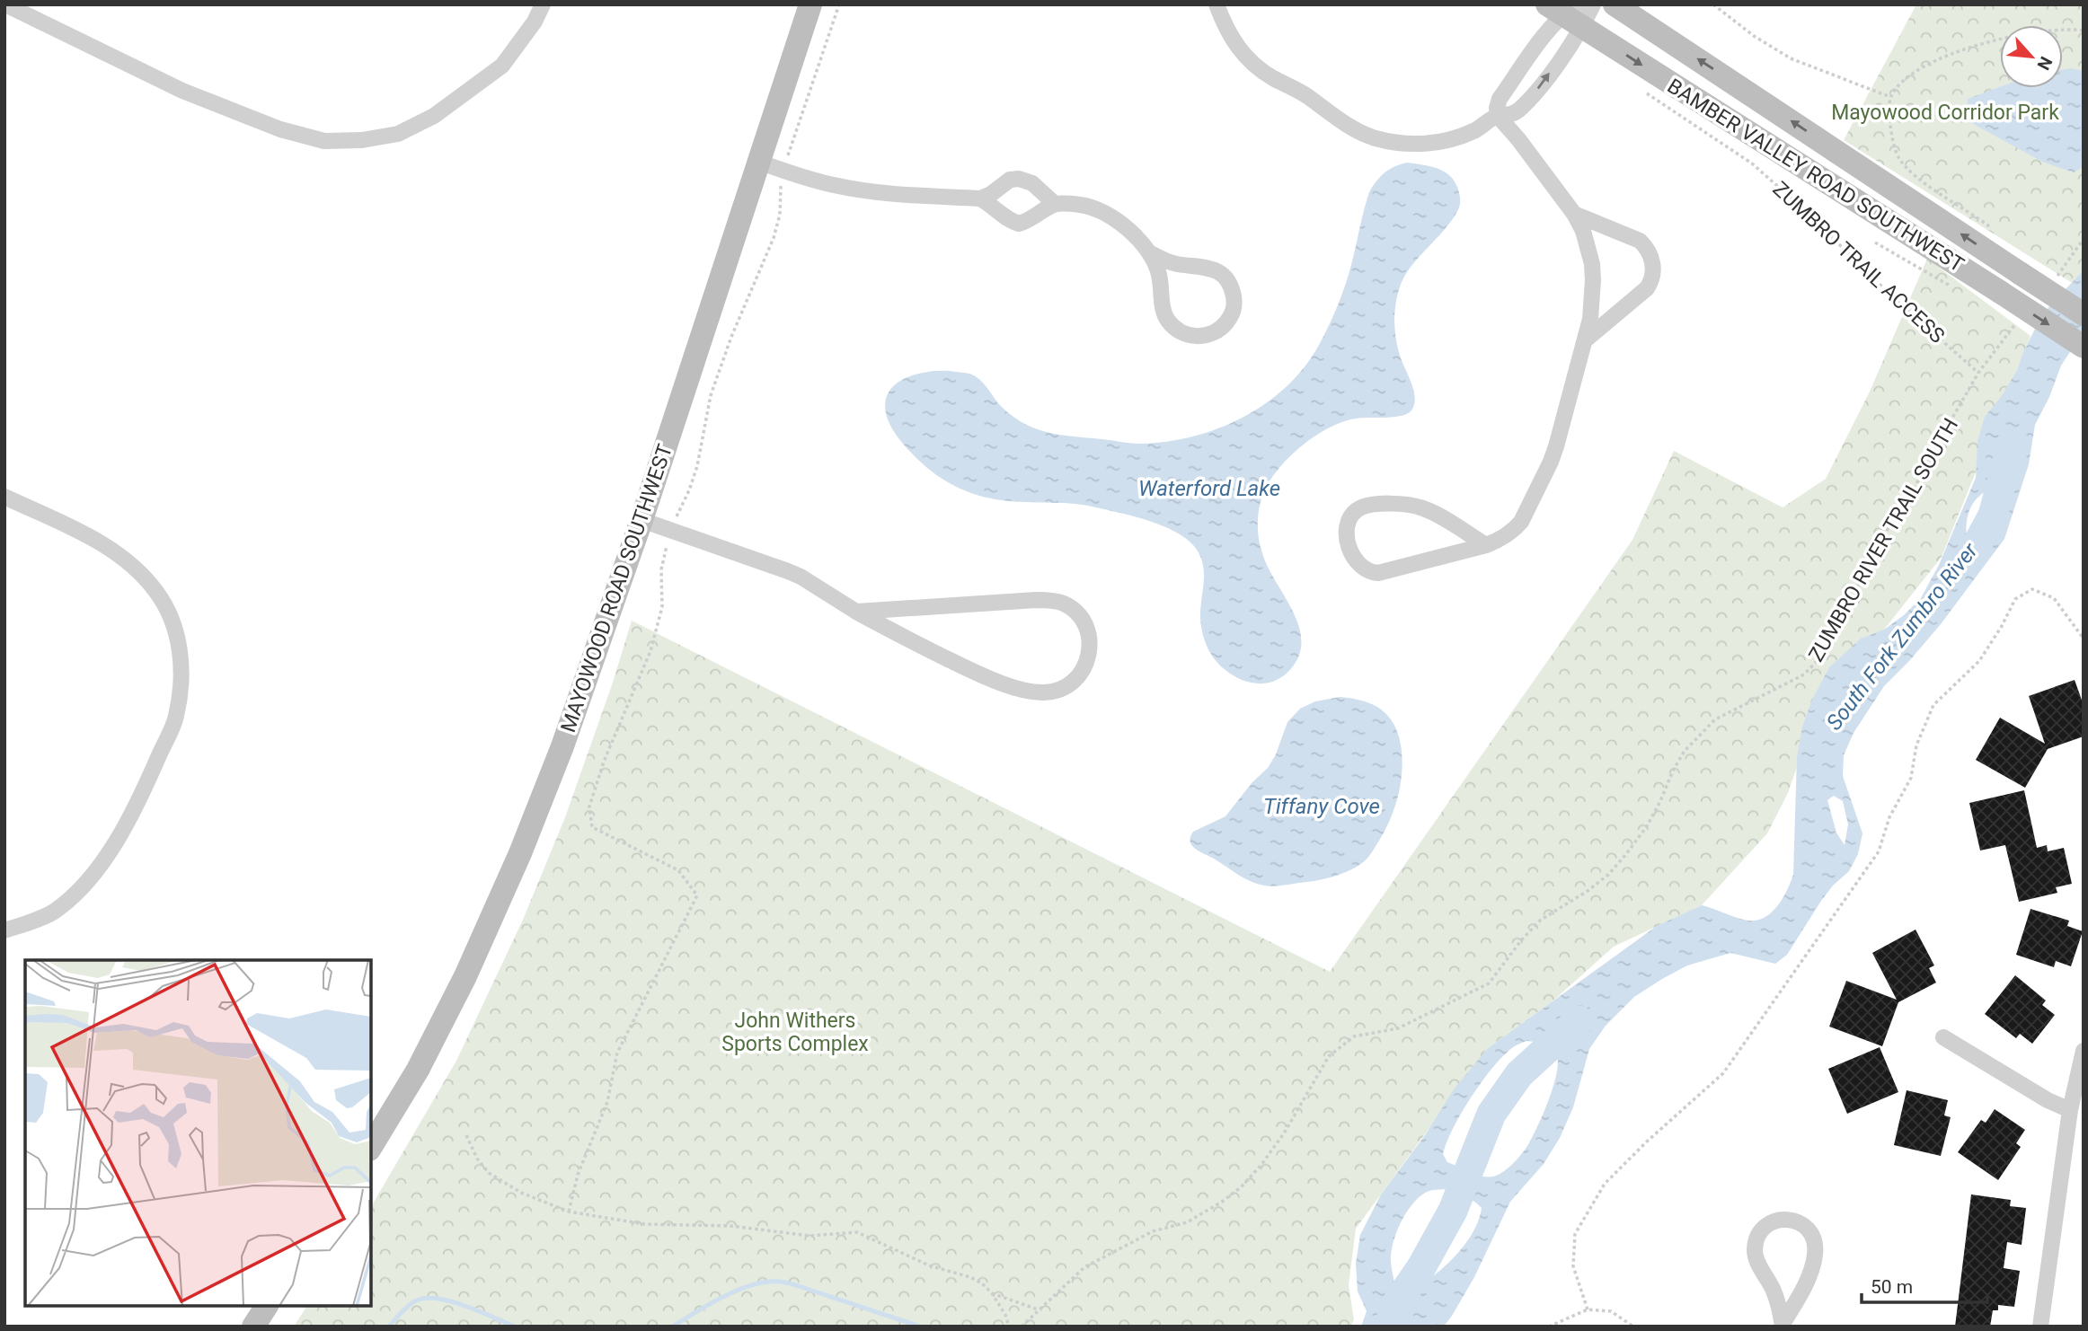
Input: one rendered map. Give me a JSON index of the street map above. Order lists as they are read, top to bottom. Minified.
{"streets":{"street":["BAMBER VALLEY ROAD SOUTHWEST","MAYOWOOD ROAD SOUTHWEST"],"path":["ZUMBRO TRAIL ACCESS","ZUMBRO RIVER TRAIL SOUTH"]},"crossings":[["ZUMBRO TRAIL ACCESS","ZUMBRO RIVER TRAIL SOUTH"]],"water":["Waterford Lake","South Fork Zumbro River","Tiffany Cove"],"parks":["Mayowood Corridor Park","John Withers Sports Complex"],"scale_bar":"50 m","north":"bottom right"}
